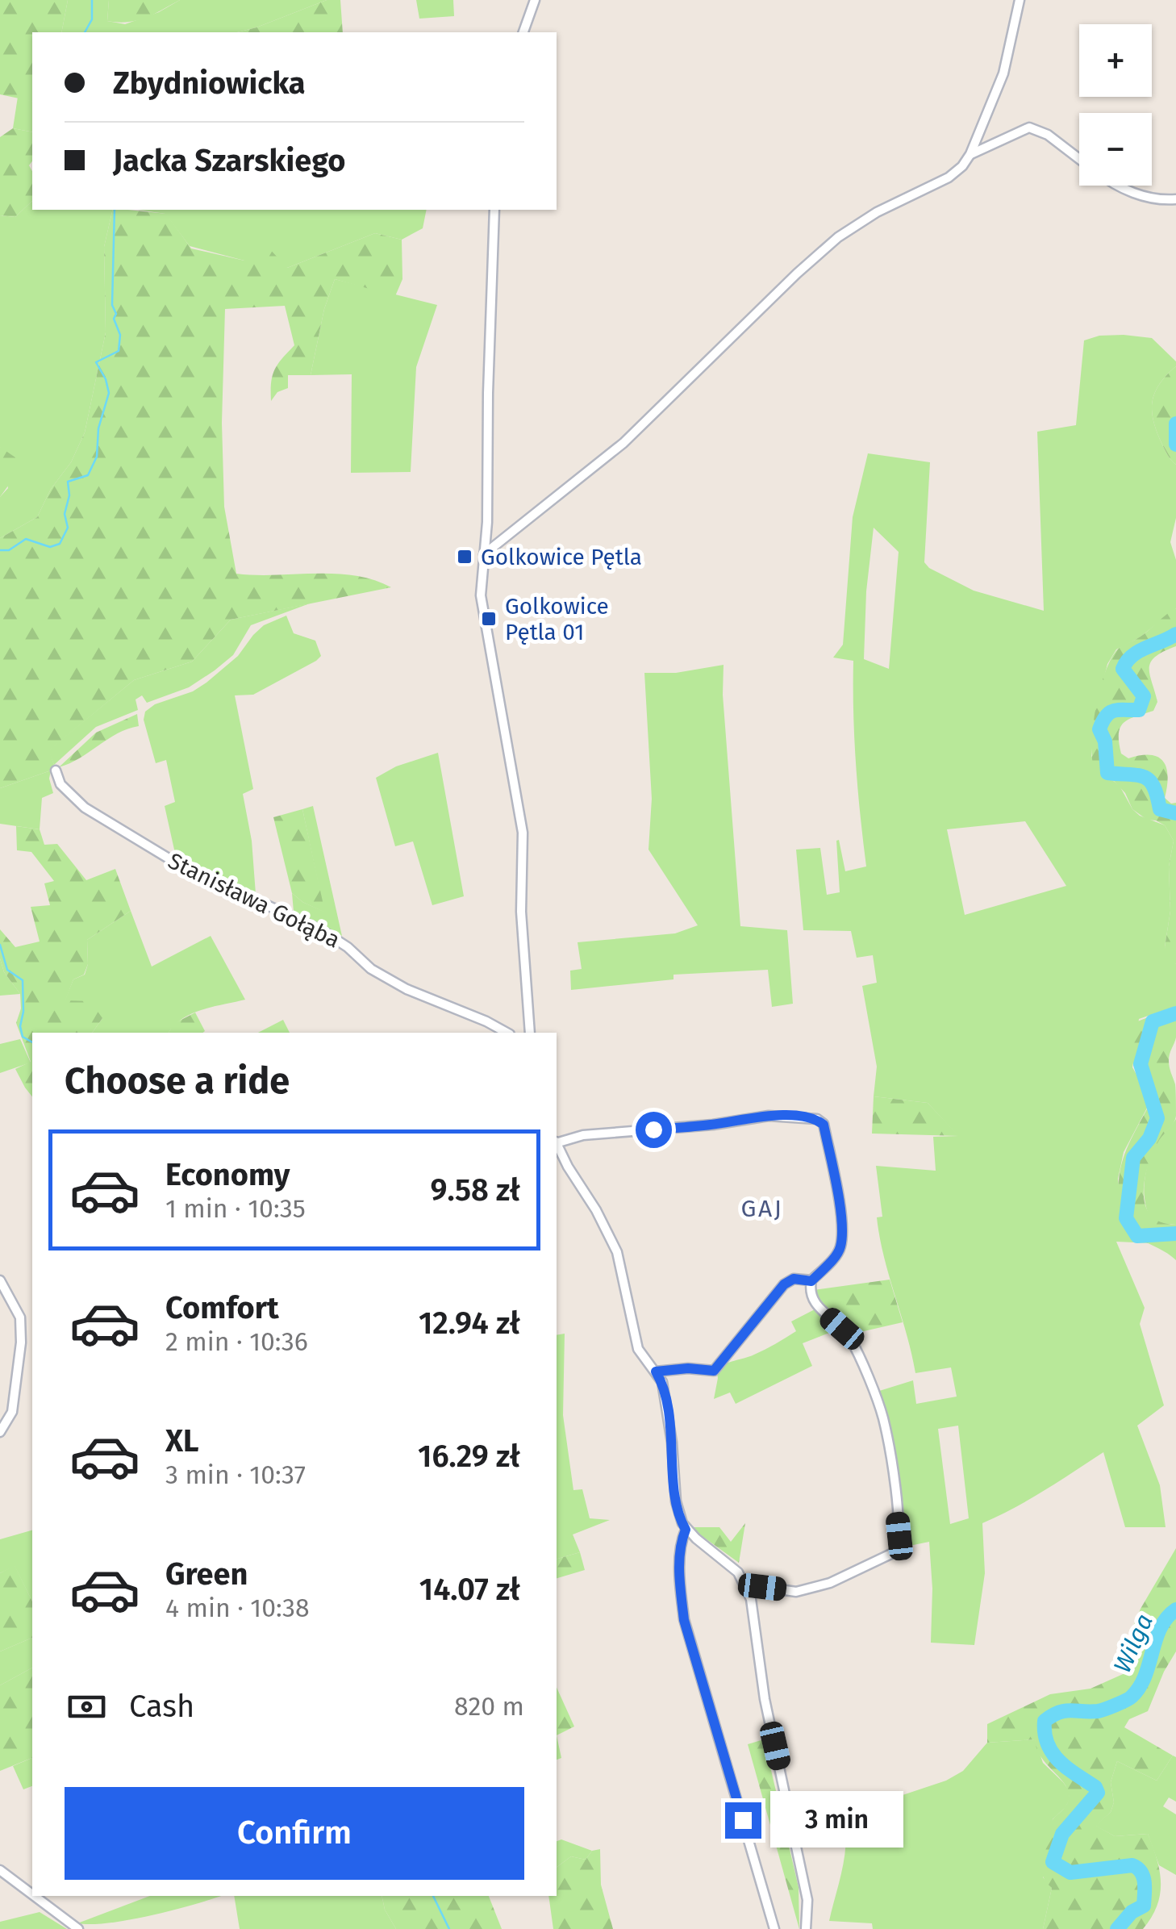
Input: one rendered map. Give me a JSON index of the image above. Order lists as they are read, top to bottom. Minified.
{"streets":{"street":["Stanisława Gołąba"]},"districts":["GAJ"],"water":["Wilga"],"places":{"transit":["Golkowice Pętla","Golkowice Pętla 01"]},"page":{"map_buttons":["+","−"],"banner":["Zbydniowicka","Jacka Szarskiego"],"heading":"Choose a ride","list":[{"name":"Economy","note":"1 min · 10:35","value":"9.58 zł"},{"name":"Comfort","note":"2 min · 10:36","value":"12.94 zł"},{"name":"XL","note":"3 min · 10:37","value":"16.29 zł"},{"name":"Green","note":"4 min · 10:38","value":"14.07 zł"}],"pay":["Cash","820 m"],"buttons":"Confirm","bubble":"3 min"}}
